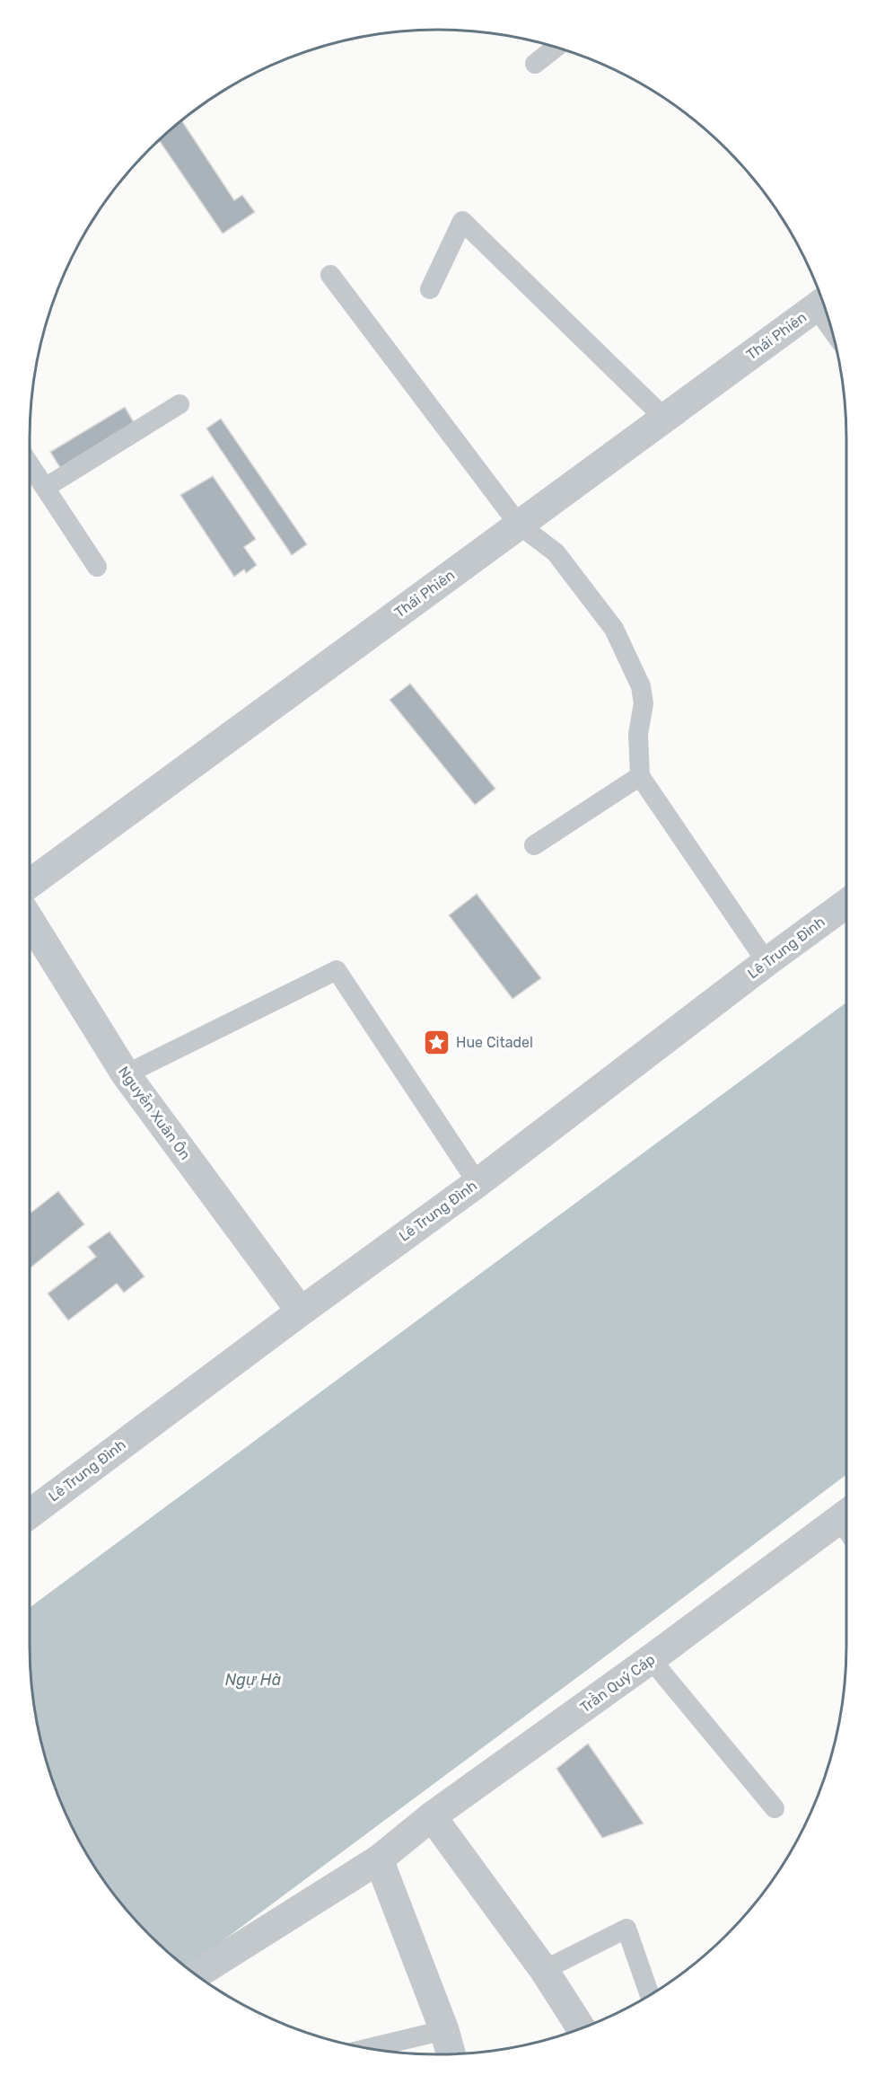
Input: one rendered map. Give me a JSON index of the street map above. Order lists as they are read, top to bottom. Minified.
{"streets":{"street":["Thái Phiên","Lê Trung Đình","Nguyễn Xuân Ôn","Trần Quý Cáp"]},"crossings":[["Lê Trung Đình","Nguyễn Xuân Ôn"]],"water":["Ngự Hà"],"places":{"place":["Hue Citadel"]}}
